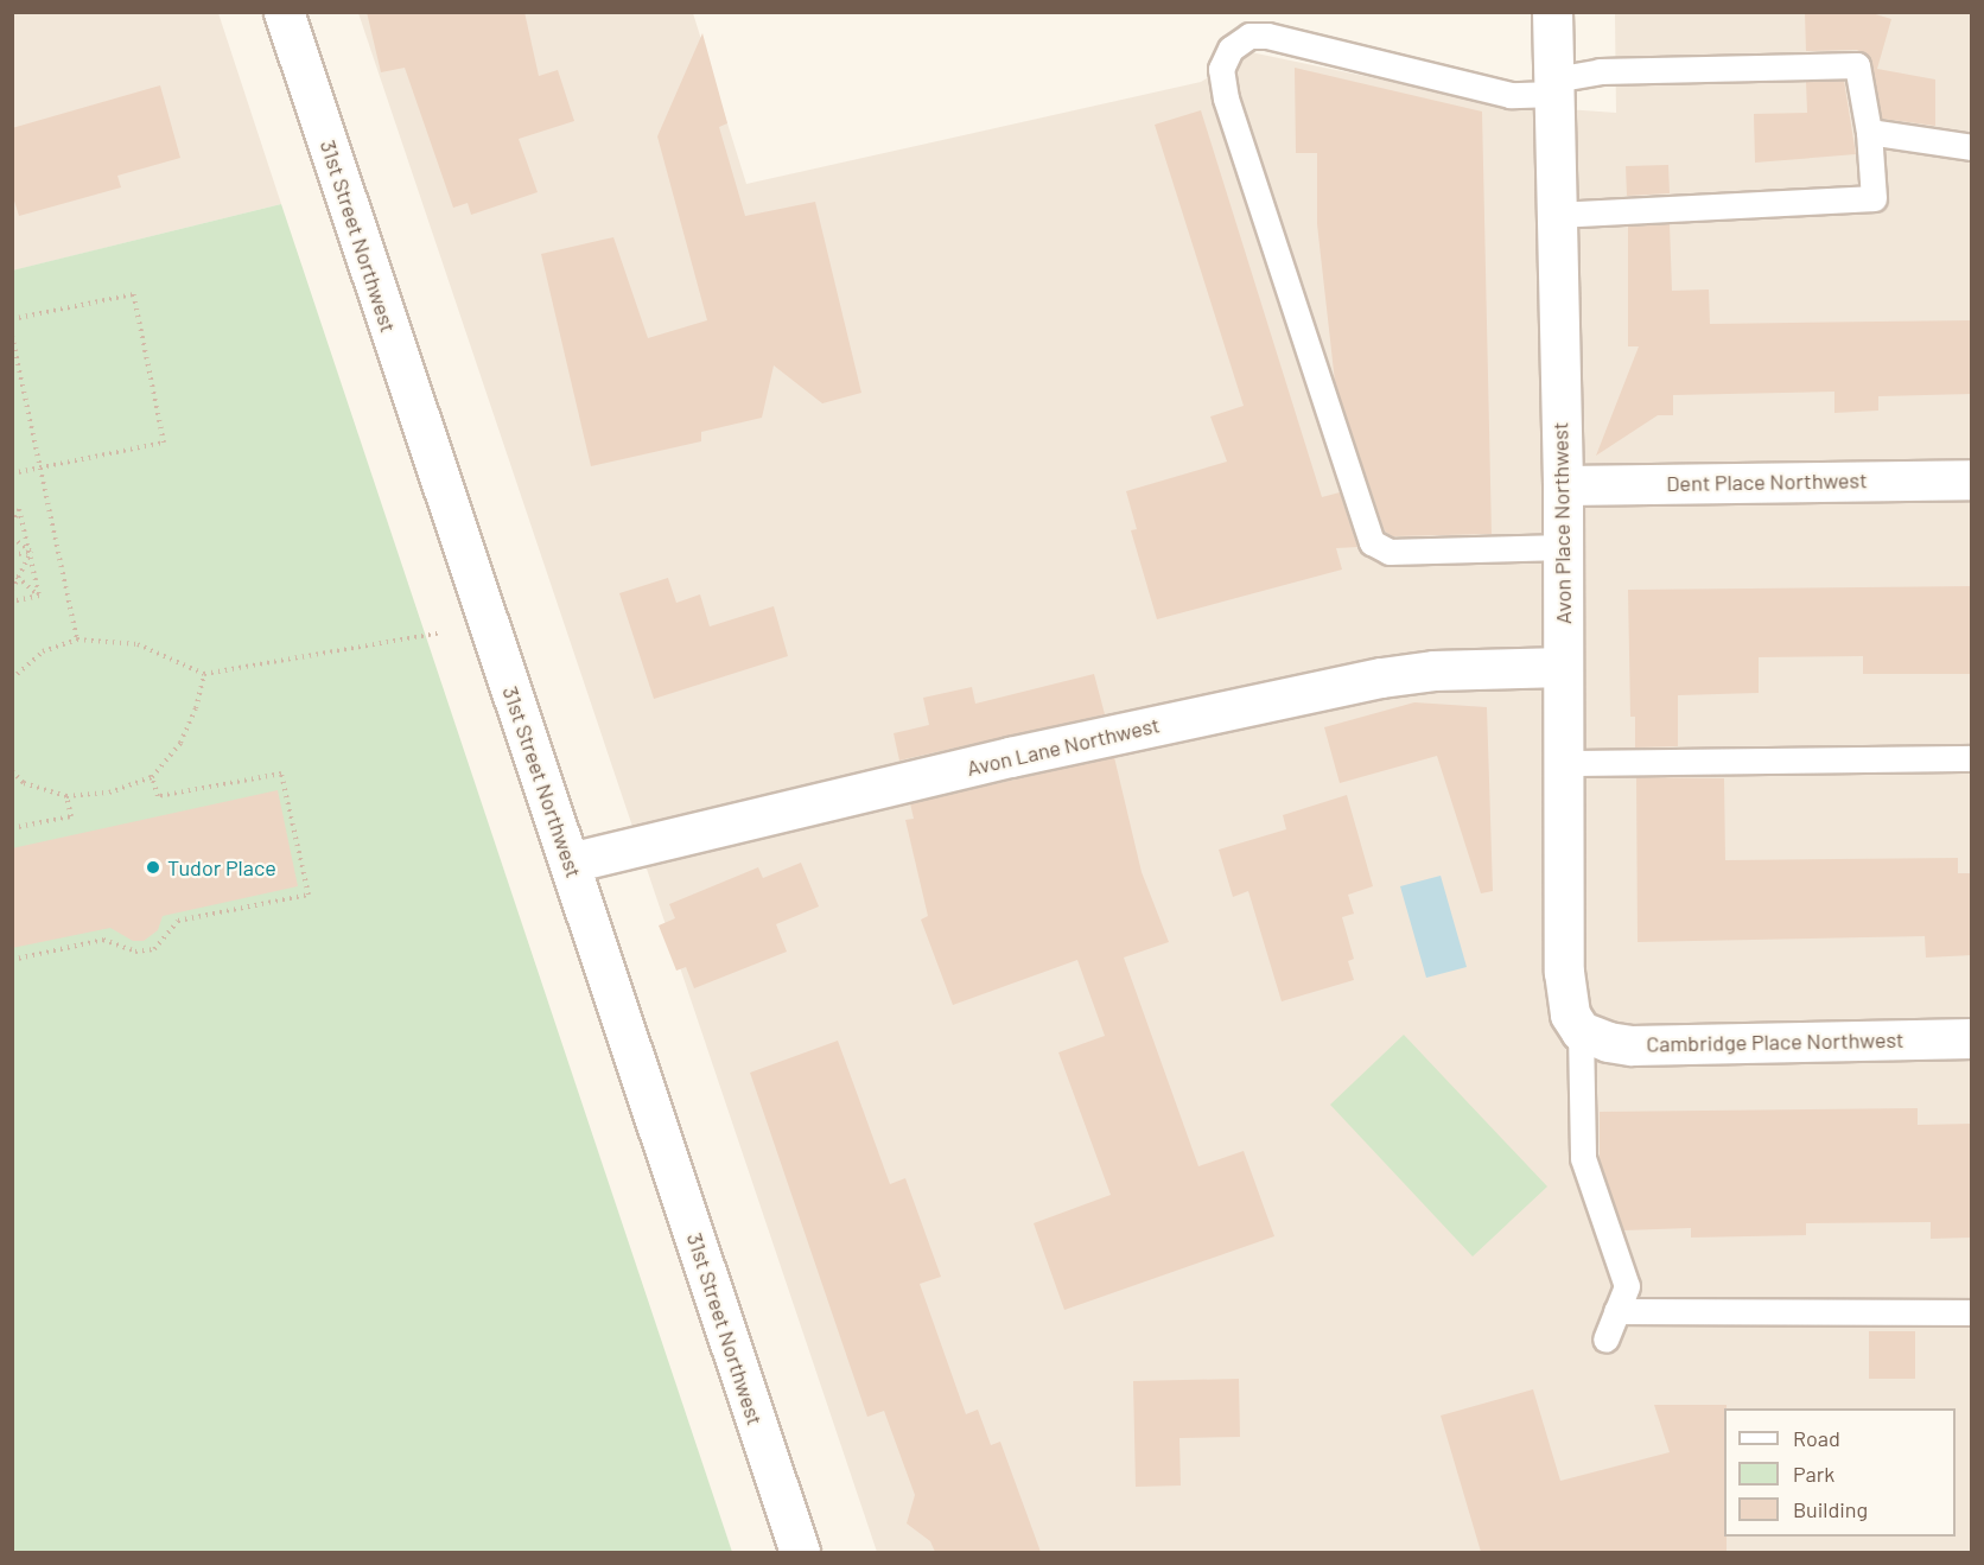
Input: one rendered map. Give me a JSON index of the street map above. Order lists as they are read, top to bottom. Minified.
{"streets":{"street":["31st Street Northwest","Dent Place Northwest","Avon Place Northwest","Avon Lane Northwest","Cambridge Place Northwest"]},"crossings":[["31st Street Northwest","Avon Lane Northwest"],["Dent Place Northwest","Avon Place Northwest"],["Avon Place Northwest","Avon Lane Northwest"],["Avon Place Northwest","Cambridge Place Northwest"]],"places":["Tudor Place"],"legend":["Road","Park","Building"]}
